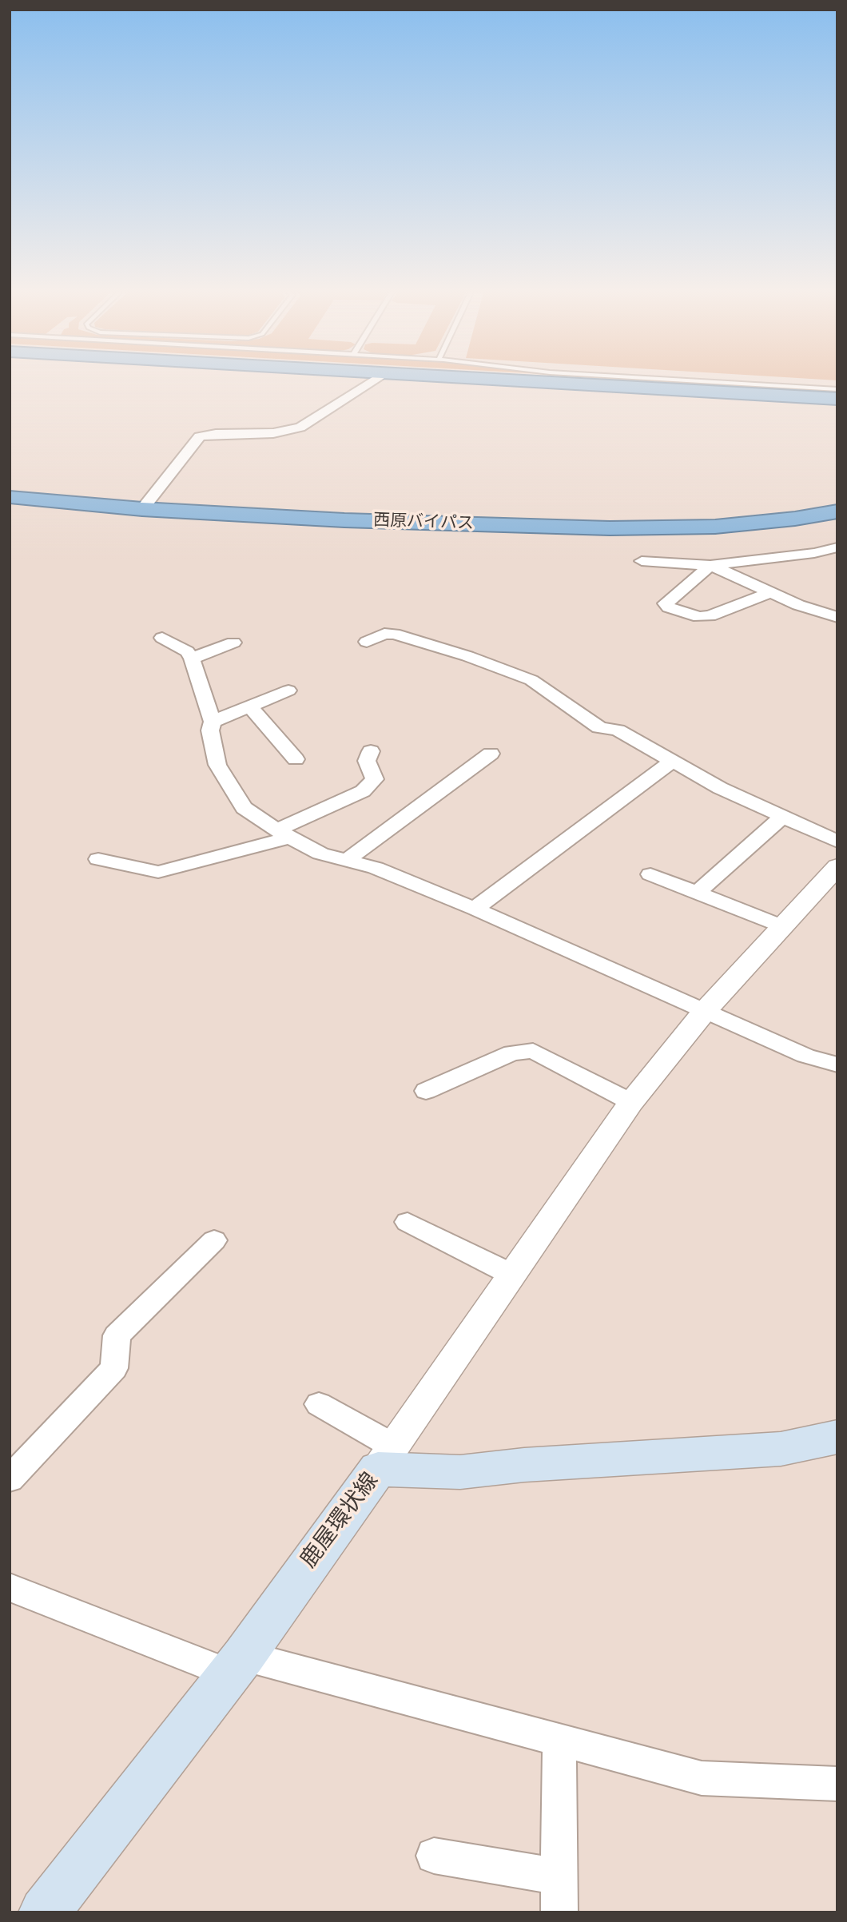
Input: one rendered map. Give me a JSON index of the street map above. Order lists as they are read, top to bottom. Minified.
{"streets":{"highway":["西原バイパス"],"main road":["鹿屋環状線"]}}
